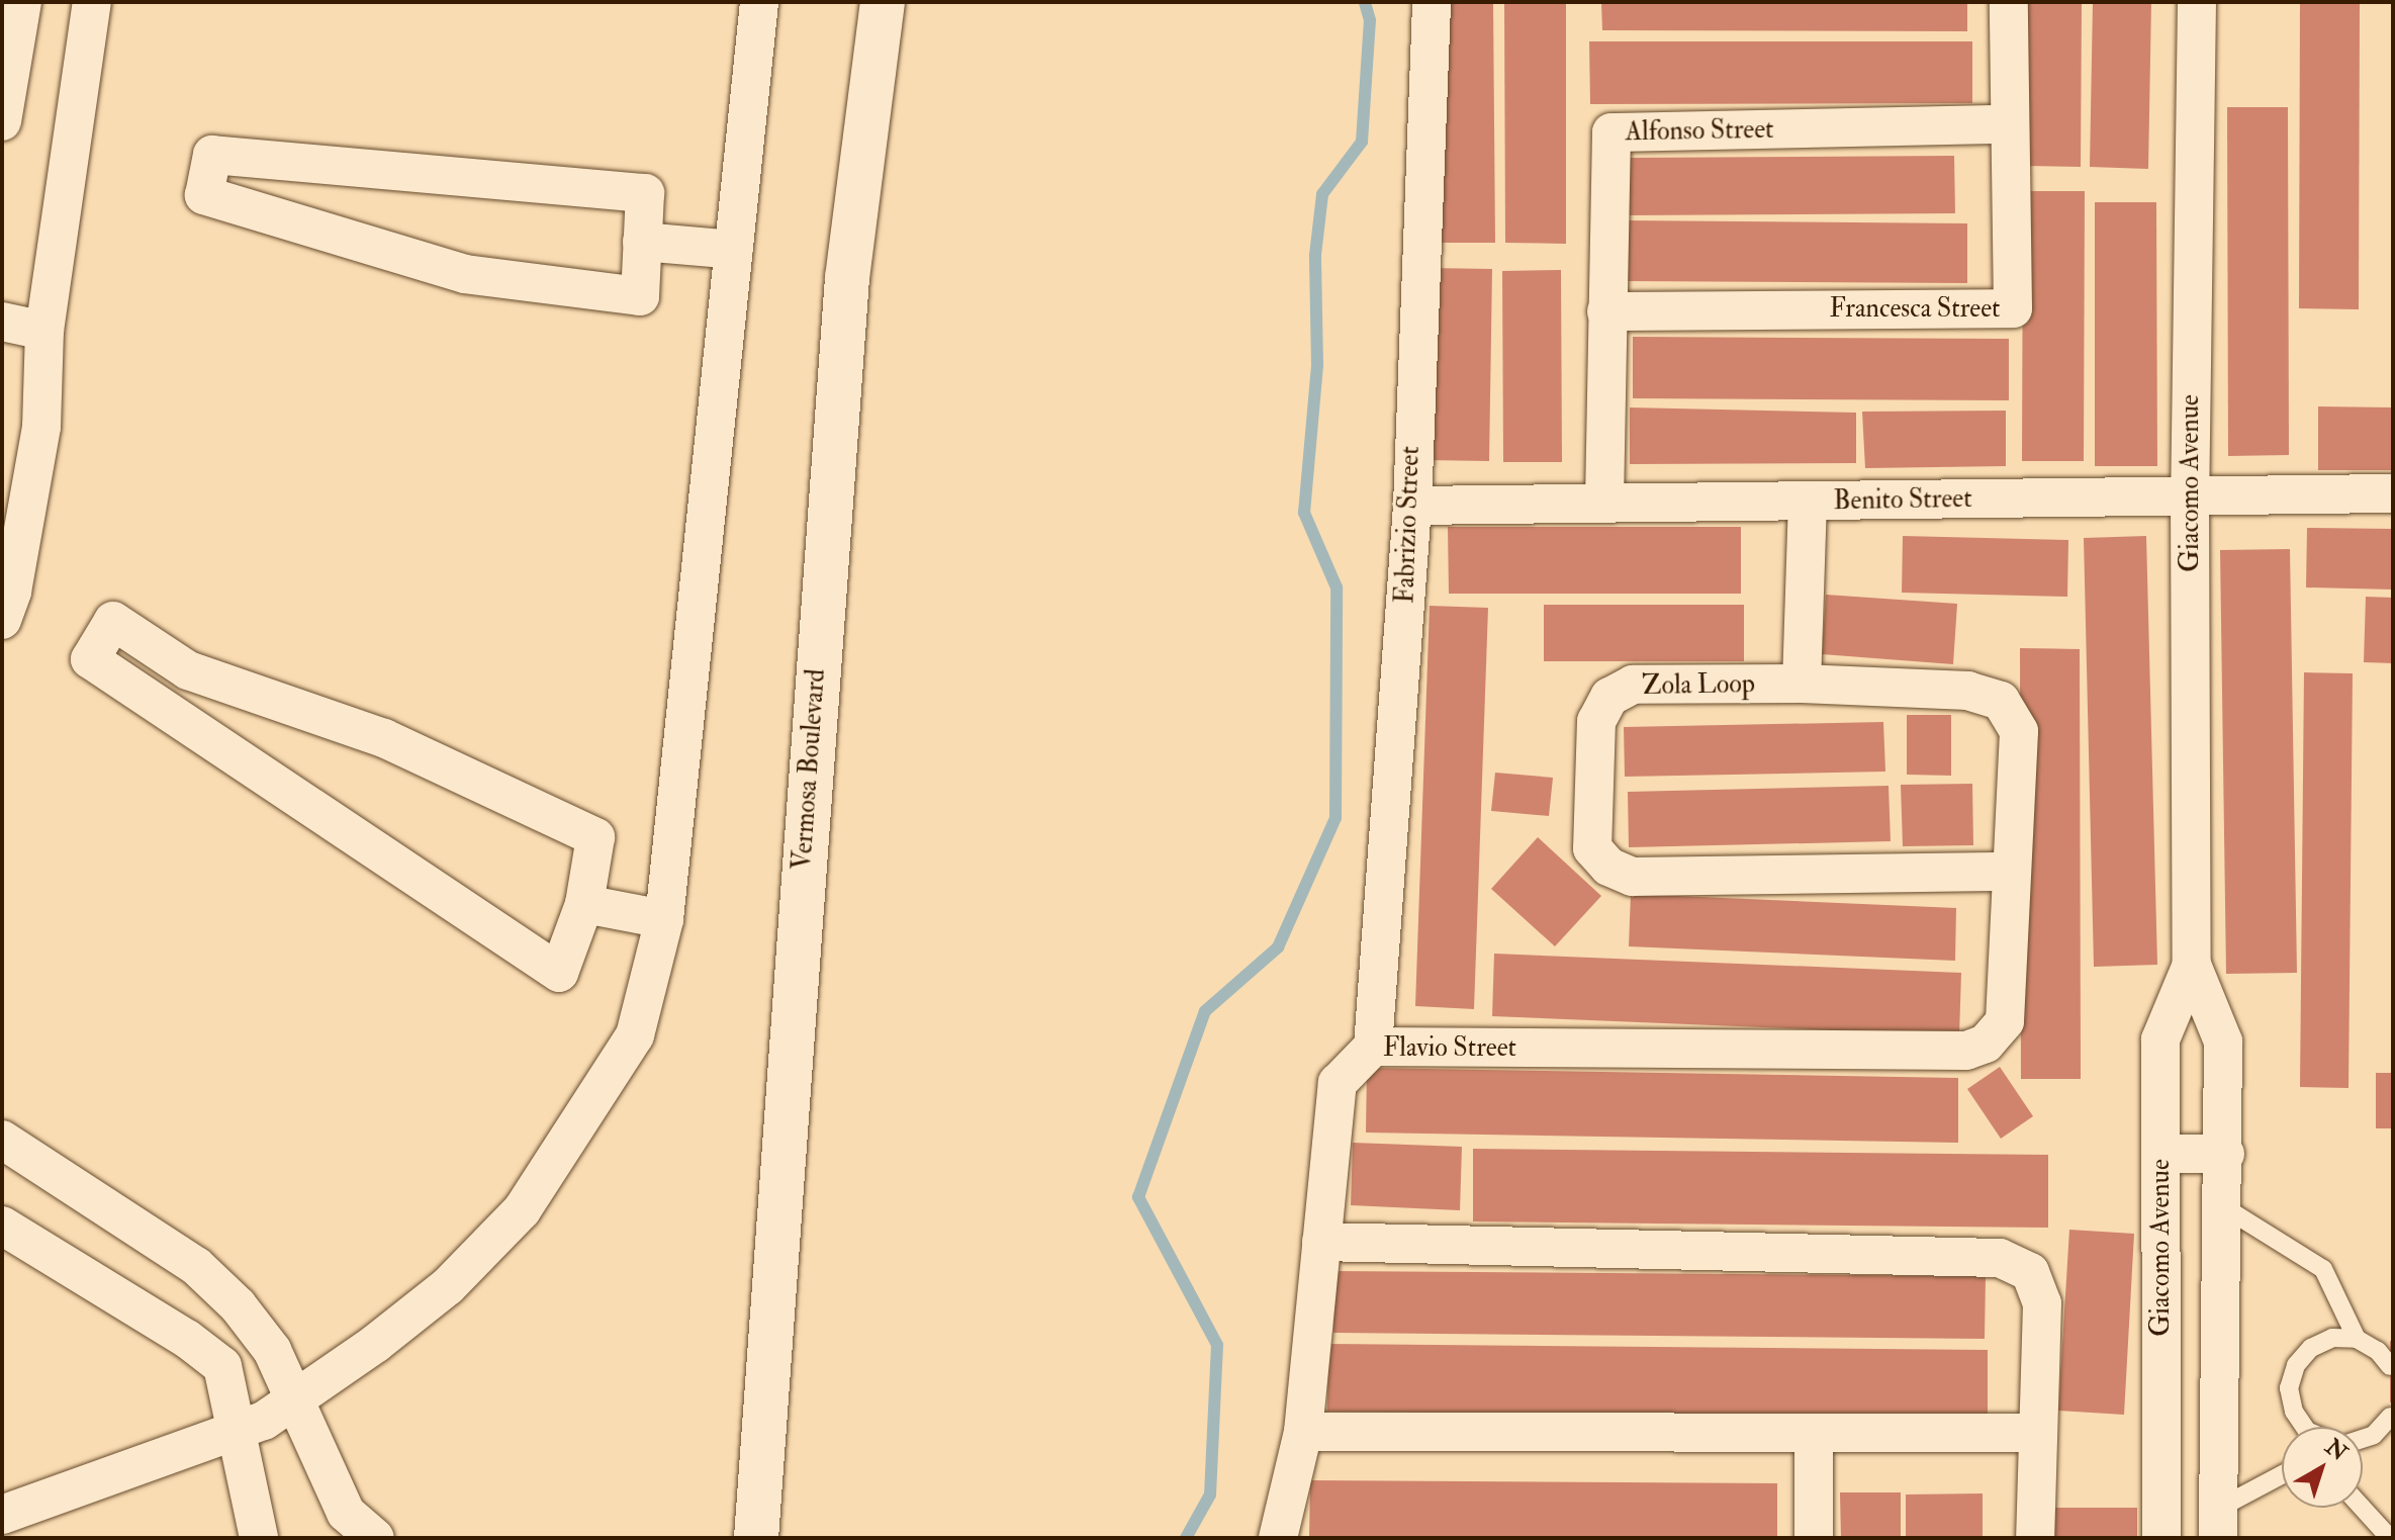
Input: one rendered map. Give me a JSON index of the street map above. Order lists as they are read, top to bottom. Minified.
{"streets":{"main road":["Vermosa Boulevard"],"street":["Alfonso Street","Francesca Street","Giacomo Avenue","Benito Street","Fabrizio Street","Zola Loop","Flavio Street"]},"crossings":[["Alfonso Street","Francesca Street"],["Alfonso Street","Benito Street"],["Giacomo Avenue","Benito Street"],["Benito Street","Fabrizio Street"],["Fabrizio Street","Flavio Street"],["Zola Loop","Flavio Street"]],"north":"top right"}
